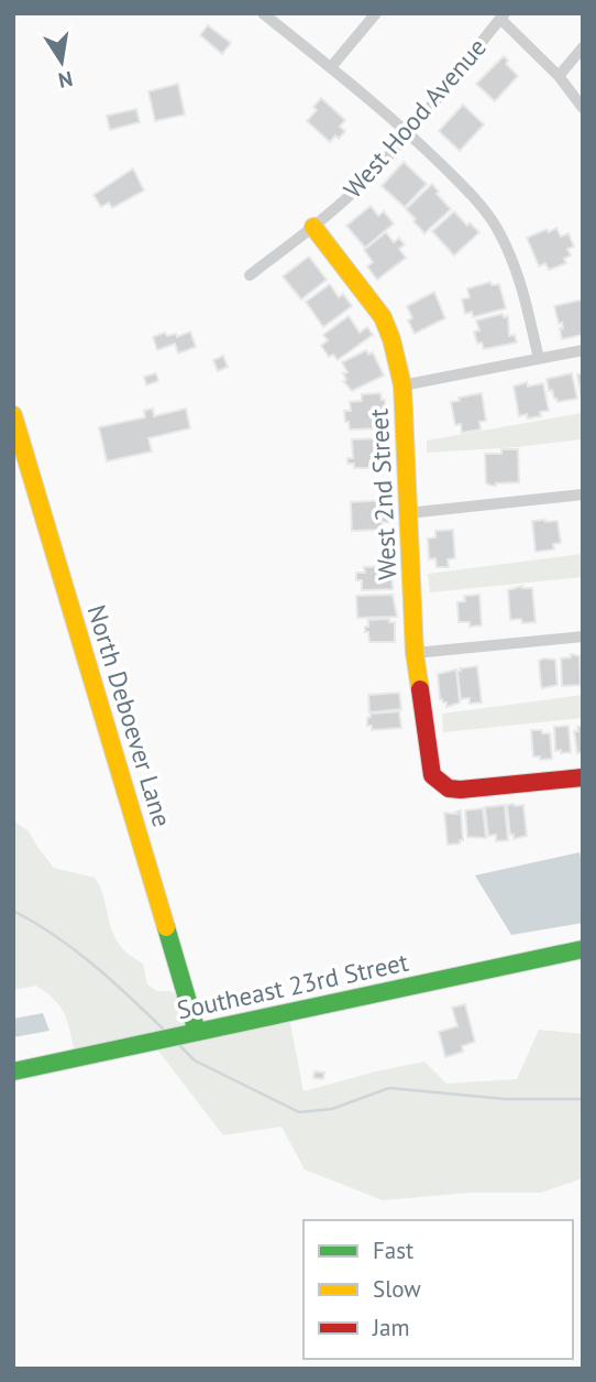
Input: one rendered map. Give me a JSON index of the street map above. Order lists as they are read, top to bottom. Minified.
{"streets":{"street":["West Hood Avenue","West 2nd Street","North Deboever Lane","Southeast 23rd Street"]},"crossings":[["West Hood Avenue","West 2nd Street"],["North Deboever Lane","Southeast 23rd Street"]],"legend":["Fast","Slow","Jam"],"north":"bottom"}
